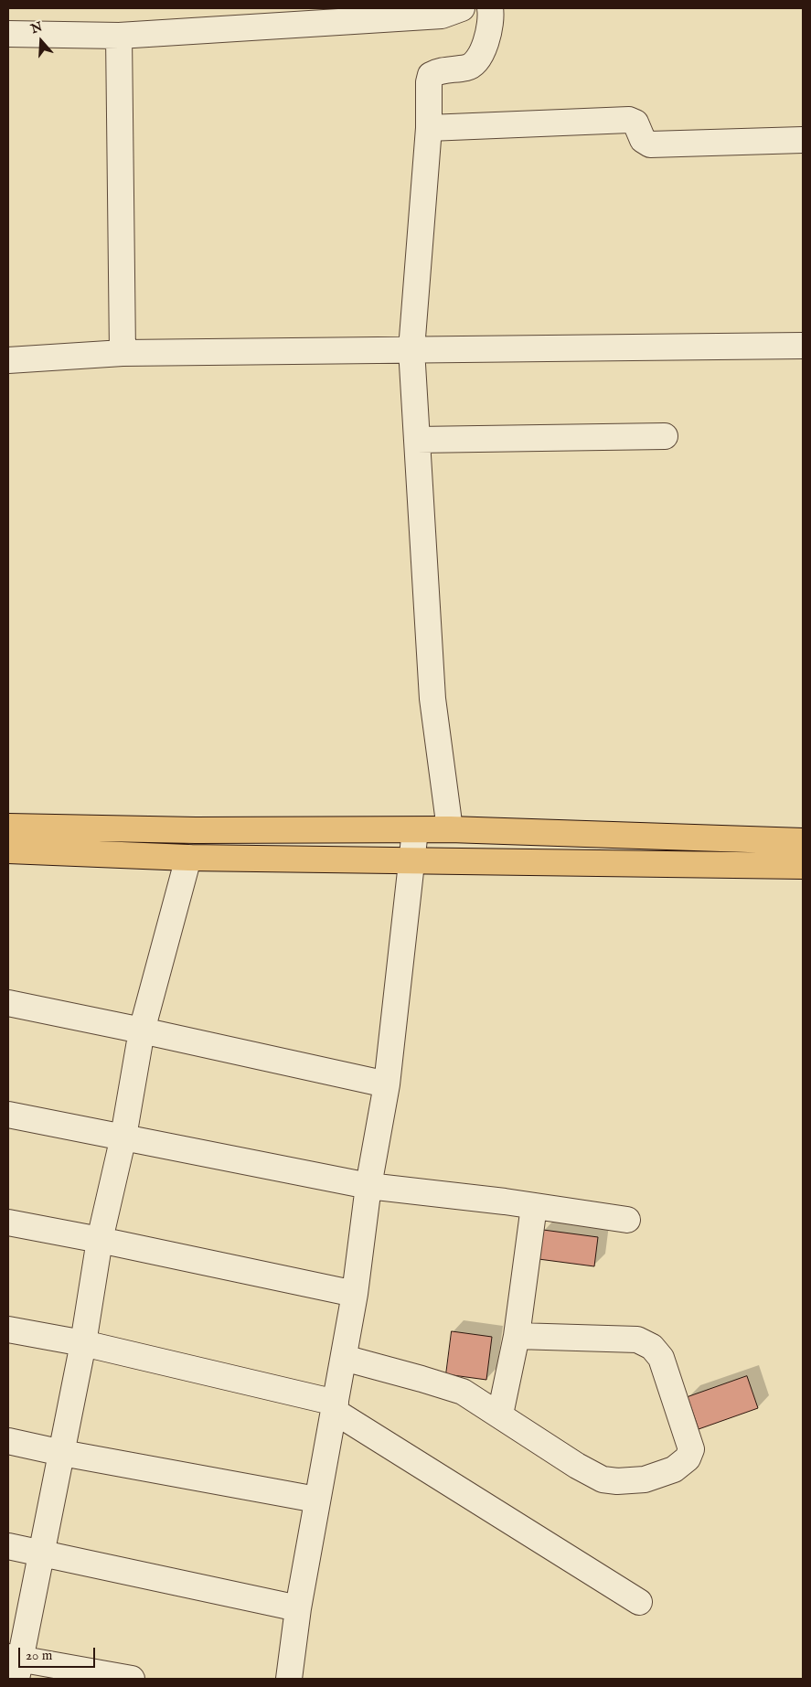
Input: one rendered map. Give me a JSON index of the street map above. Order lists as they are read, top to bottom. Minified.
{"scale_bar":"20 m","north":"top"}
